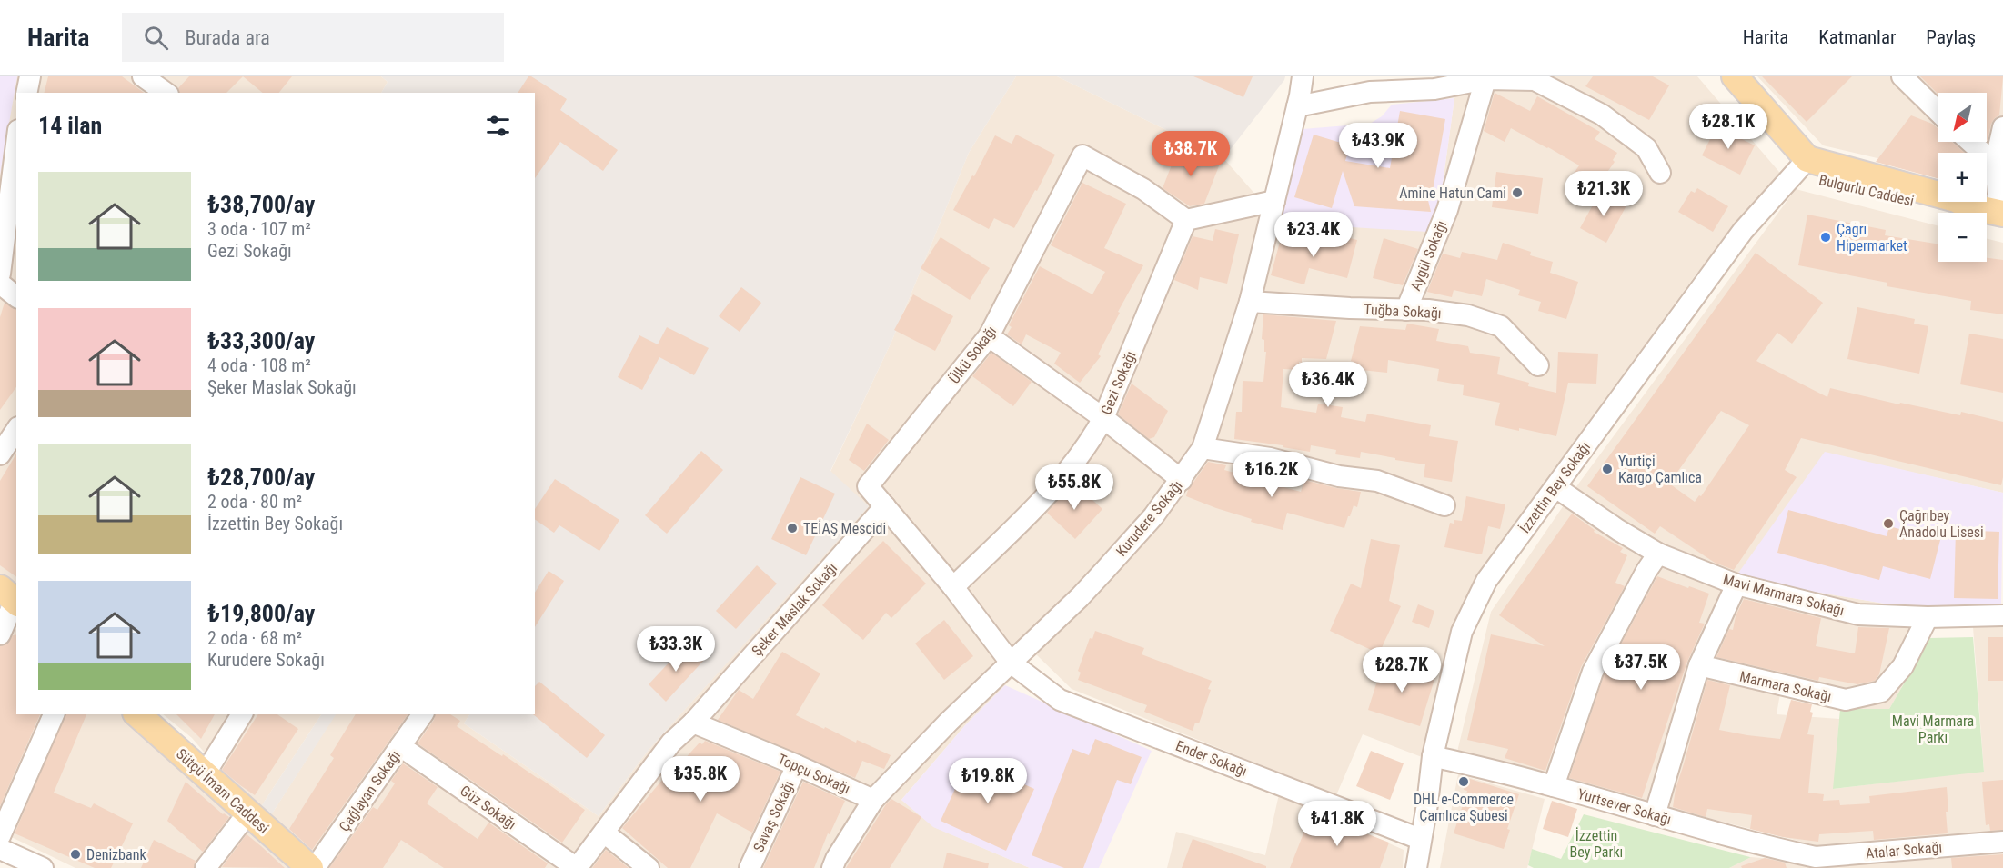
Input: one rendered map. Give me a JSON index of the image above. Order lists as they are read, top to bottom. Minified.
{"streets":{"main road":["Bulgurlu Caddesi","Sütçü İmam Caddesi"],"street":["Aygül Sokağı","Tuğba Sokağı","Ülkü Sokağı","Gezi Sokağı","İzzettin Bey Sokağı","Kurudere Sokağı","Mavi Marmara Sokağı","Şeker Maslak Sokağı","Marmara Sokağı","Ender Sokağı","Topçu Sokağı","Çağlayan Sokağı","Yurtsever Sokağı","Güz Sokağı","Savaş Sokağı","Atalar Sokağı"]},"crossings":[["Bulgurlu Caddesi","İzzettin Bey Sokağı"],["Aygül Sokağı","Tuğba Sokağı"],["Tuğba Sokağı","Kurudere Sokağı"],["Ülkü Sokağı","Gezi Sokağı"],["Ülkü Sokağı","Şeker Maslak Sokağı"],["İzzettin Bey Sokağı","Mavi Marmara Sokağı"],["İzzettin Bey Sokağı","Ender Sokağı"],["İzzettin Bey Sokağı","Yurtsever Sokağı"],["Kurudere Sokağı","Ender Sokağı"],["Kurudere Sokağı","Topçu Sokağı"],["Mavi Marmara Sokağı","Marmara Sokağı"],["Şeker Maslak Sokağı","Topçu Sokağı"],["Şeker Maslak Sokağı","Güz Sokağı"],["Topçu Sokağı","Savaş Sokağı"],["Sütçü İmam Caddesi","Çağlayan Sokağı"],["Çağlayan Sokağı","Güz Sokağı"],["Yurtsever Sokağı","Atalar Sokağı"]],"parks":["Mavi Marmara Parkı","İzzettin Bey Parkı"],"places":["Amine Hatun Cami","Çağrı Hipermarket","Yurtiçi Kargo Çamlıca","Çağrıbey Anadolu Lisesi","TEİAŞ Mescidi","DHL e-Commerce Çamlıca Şubesi","Denizbank"],"north":"bottom left","page":{"header":"Harita","search":"Burada ara","nav":["Harita","Katmanlar","Paylaş"],"map_buttons":["+","−"],"heading":"14 ilan","price":["₺28.1K","₺43.9K","₺38.7K","₺21.3K","₺23.4K","₺36.4K","₺16.2K","₺55.8K","₺33.3K","₺37.5K","₺28.7K","₺35.8K","₺19.8K","₺41.8K"],"list":[{"name":"₺38,700/ay","note":"3 oda · 107 m² · Gezi Sokağı"},{"name":"₺33,300/ay","note":"4 oda · 108 m² · Şeker Maslak Sokağı"},{"name":"₺28,700/ay","note":"2 oda · 80 m² · İzzettin Bey Sokağı"},{"name":"₺19,800/ay","note":"2 oda · 68 m² · Kurudere Sokağı"}]}}
